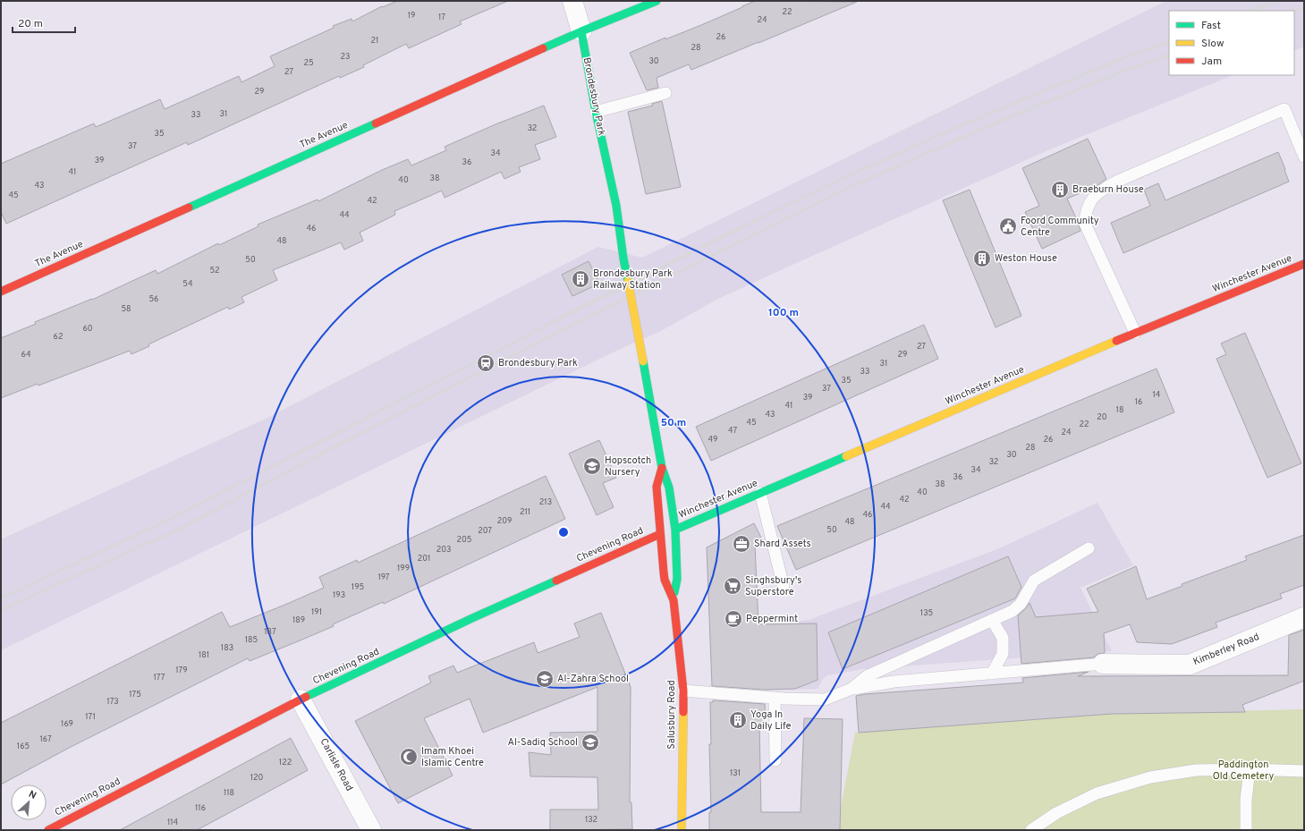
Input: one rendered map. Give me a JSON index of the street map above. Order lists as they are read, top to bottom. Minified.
{"streets":{"street":["Brondesbury Park","The Avenue","Winchester Avenue","Chevening Road","Kimberley Road","Salusbury Road","Carlisle Road"]},"crossings":[["Brondesbury Park","The Avenue"],["Brondesbury Park","Winchester Avenue"],["Brondesbury Park","Chevening Road"],["Brondesbury Park","Salusbury Road"],["Winchester Avenue","Salusbury Road"],["Chevening Road","Salusbury Road"],["Chevening Road","Carlisle Road"]],"parks":["Paddington Old Cemetery"],"places":{"building":["Braeburn House","Weston House","Brondesbury Park Railway Station","Yoga In Daily Life"],"public building":["Foord Community Centre"],"station":["Brondesbury Park"],"school or university":["Hopscotch Nursery","Al-Zahra School","Al-Sadiq School"],"office":["Shard Assets"],"supermarket":["Singhsbury's Superstore"],"cafe":["Peppermint"],"mosque":["Imam Khoei Islamic Centre"]},"house_numbers":["22","19","17","24","26","21","28","23","30","25","27","29","31","33","32","35","37","34","39","36","41","38","40","43","45","42","44","46","48","50","52","54","56","58","60","62","27","64","29","31","33","35","37","14","39","16","41","18","43","20","45","22","47","24","49","26","28","30","32","34","36","38","40","42","213","44","211","46","209","48","50","207","205","203","201","199","197","195","193","191","135","189","187","185","183","181","179","177","175","173","171","169","167","165","122","131","120","118","116","132","114"],"legend":["Fast","Slow","Jam"],"scale_bar":"20 m","north":"top right","rings":["100 m","50 m"]}
